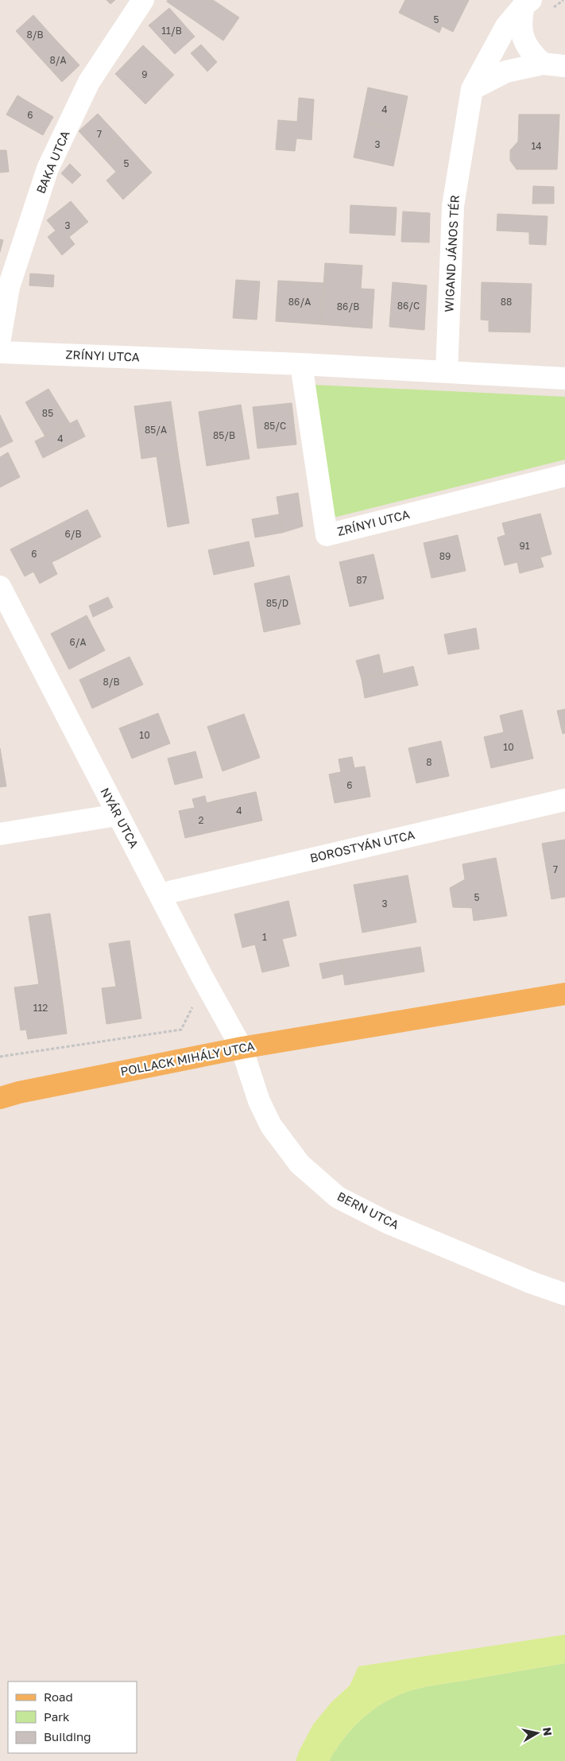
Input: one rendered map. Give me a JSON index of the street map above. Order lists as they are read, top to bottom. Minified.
{"streets":{"main road":["POLLACK MIHÁLY UTCA"],"street":["BAKA UTCA","WIGAND JÁNOS TÉR","ZRÍNYI UTCA","NYÁR UTCA","BOROSTYÁN UTCA","BERN UTCA"]},"crossings":[["WIGAND JÁNOS TÉR","ZRÍNYI UTCA"],["NYÁR UTCA","BOROSTYÁN UTCA"],["NYÁR UTCA","POLLACK MIHÁLY UTCA"],["NYÁR UTCA","BERN UTCA"],["POLLACK MIHÁLY UTCA","BERN UTCA"]],"house_numbers":["5","11/B","8/B","8/A","9","4","6","7","3","14","5","3","86/A","88","86/C","86/B","85","85/C","85/A","85/B","4","6/B","91","6","89","87","85/D","6/A","8/B","10","10","8","6","4","2","7","5","3","1","112"],"legend":["Road","Park","Building"],"north":"right"}
